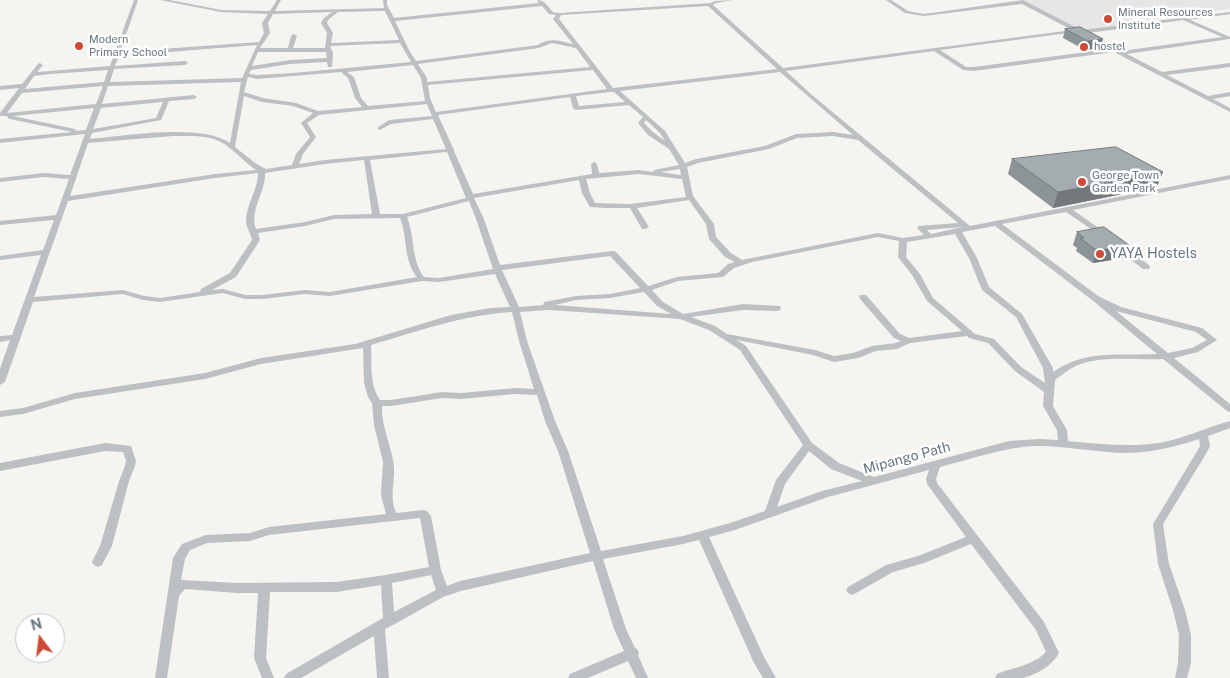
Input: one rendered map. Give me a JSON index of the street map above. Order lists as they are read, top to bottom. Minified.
{"streets":{"street":["Mipango Path"]},"places":["Mineral Resources Institute","Modern Primary School","hostel","George Town Garden Park","YAYA Hostels"],"north":"top"}
